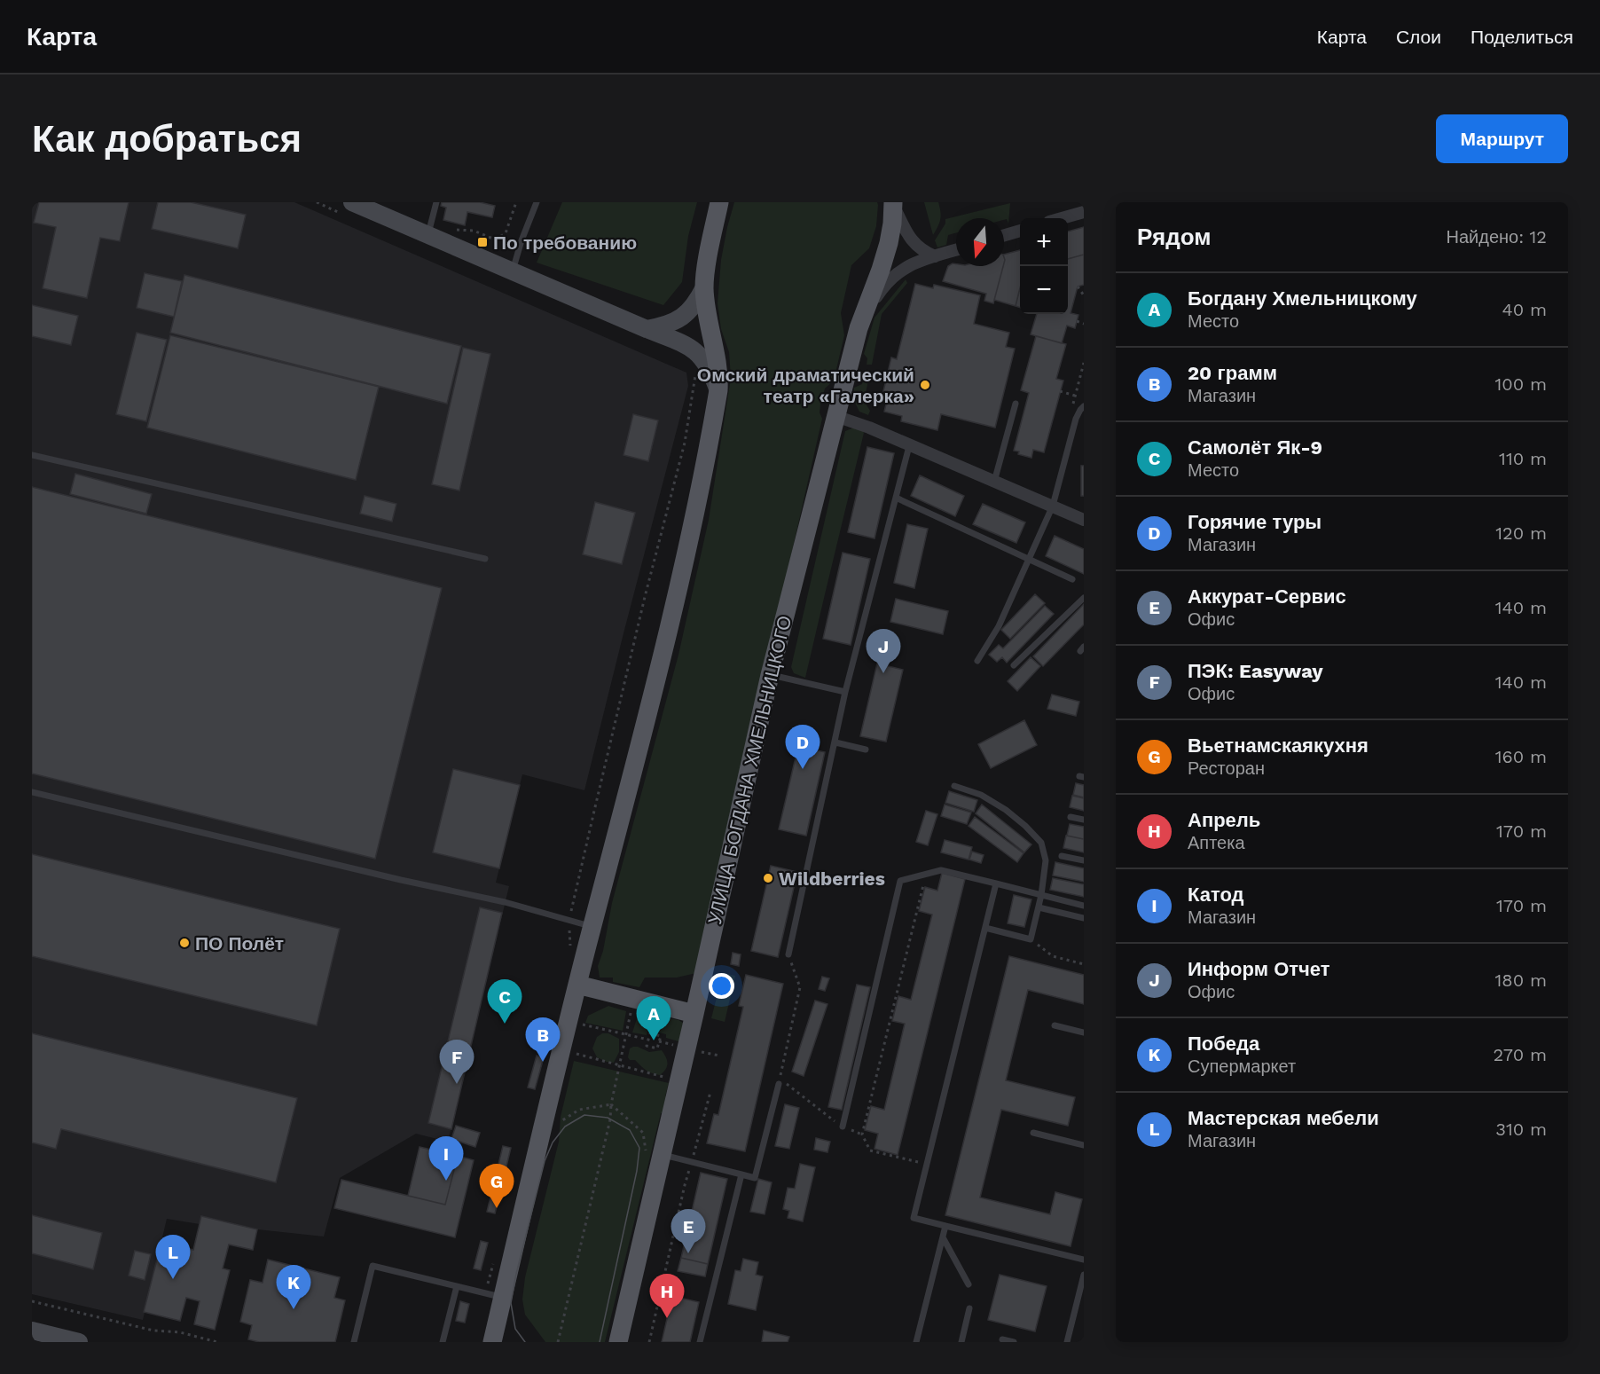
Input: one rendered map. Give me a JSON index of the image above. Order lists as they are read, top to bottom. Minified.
{"streets":{"main road":["УЛИЦА БОГДАНА ХМЕЛЬНИЦКОГО"]},"places":{"transit":["По требованию"],"other":["Омский драматический театр «Галерка»","Wildberries","ПО Полёт"]},"north":"bottom","page":{"header":"Карта","nav":["Карта","Слои","Поделиться"],"buttons":"Маршрут","title":"Как добраться","heading":["Рядом","Найдено: 12"],"map_buttons":["+","−"],"list":[{"mark":"A","name":"Богдану Хмельницкому","note":"Место","value":"40 m"},{"mark":"B","name":"20 грамм","note":"Магазин","value":"100 m"},{"mark":"C","name":"Самолёт Як-9","note":"Место","value":"110 m"},{"mark":"D","name":"Горячие туры","note":"Магазин","value":"120 m"},{"mark":"E","name":"Аккурат-Сервис","note":"Офис","value":"140 m"},{"mark":"F","name":"ПЭК: Easyway","note":"Офис","value":"140 m"},{"mark":"G","name":"Вьетнамскаякухня","note":"Ресторан","value":"160 m"},{"mark":"H","name":"Апрель","note":"Аптека","value":"170 m"},{"mark":"I","name":"Катод","note":"Магазин","value":"170 m"},{"mark":"J","name":"Информ Отчет","note":"Офис","value":"180 m"},{"mark":"K","name":"Победа","note":"Супермаркет","value":"270 m"},{"mark":"L","name":"Мастерская мебели","note":"Магазин","value":"310 m"}],"pins":["J","D","C","A","B","F","I","G","E","L","K","H"]}}
